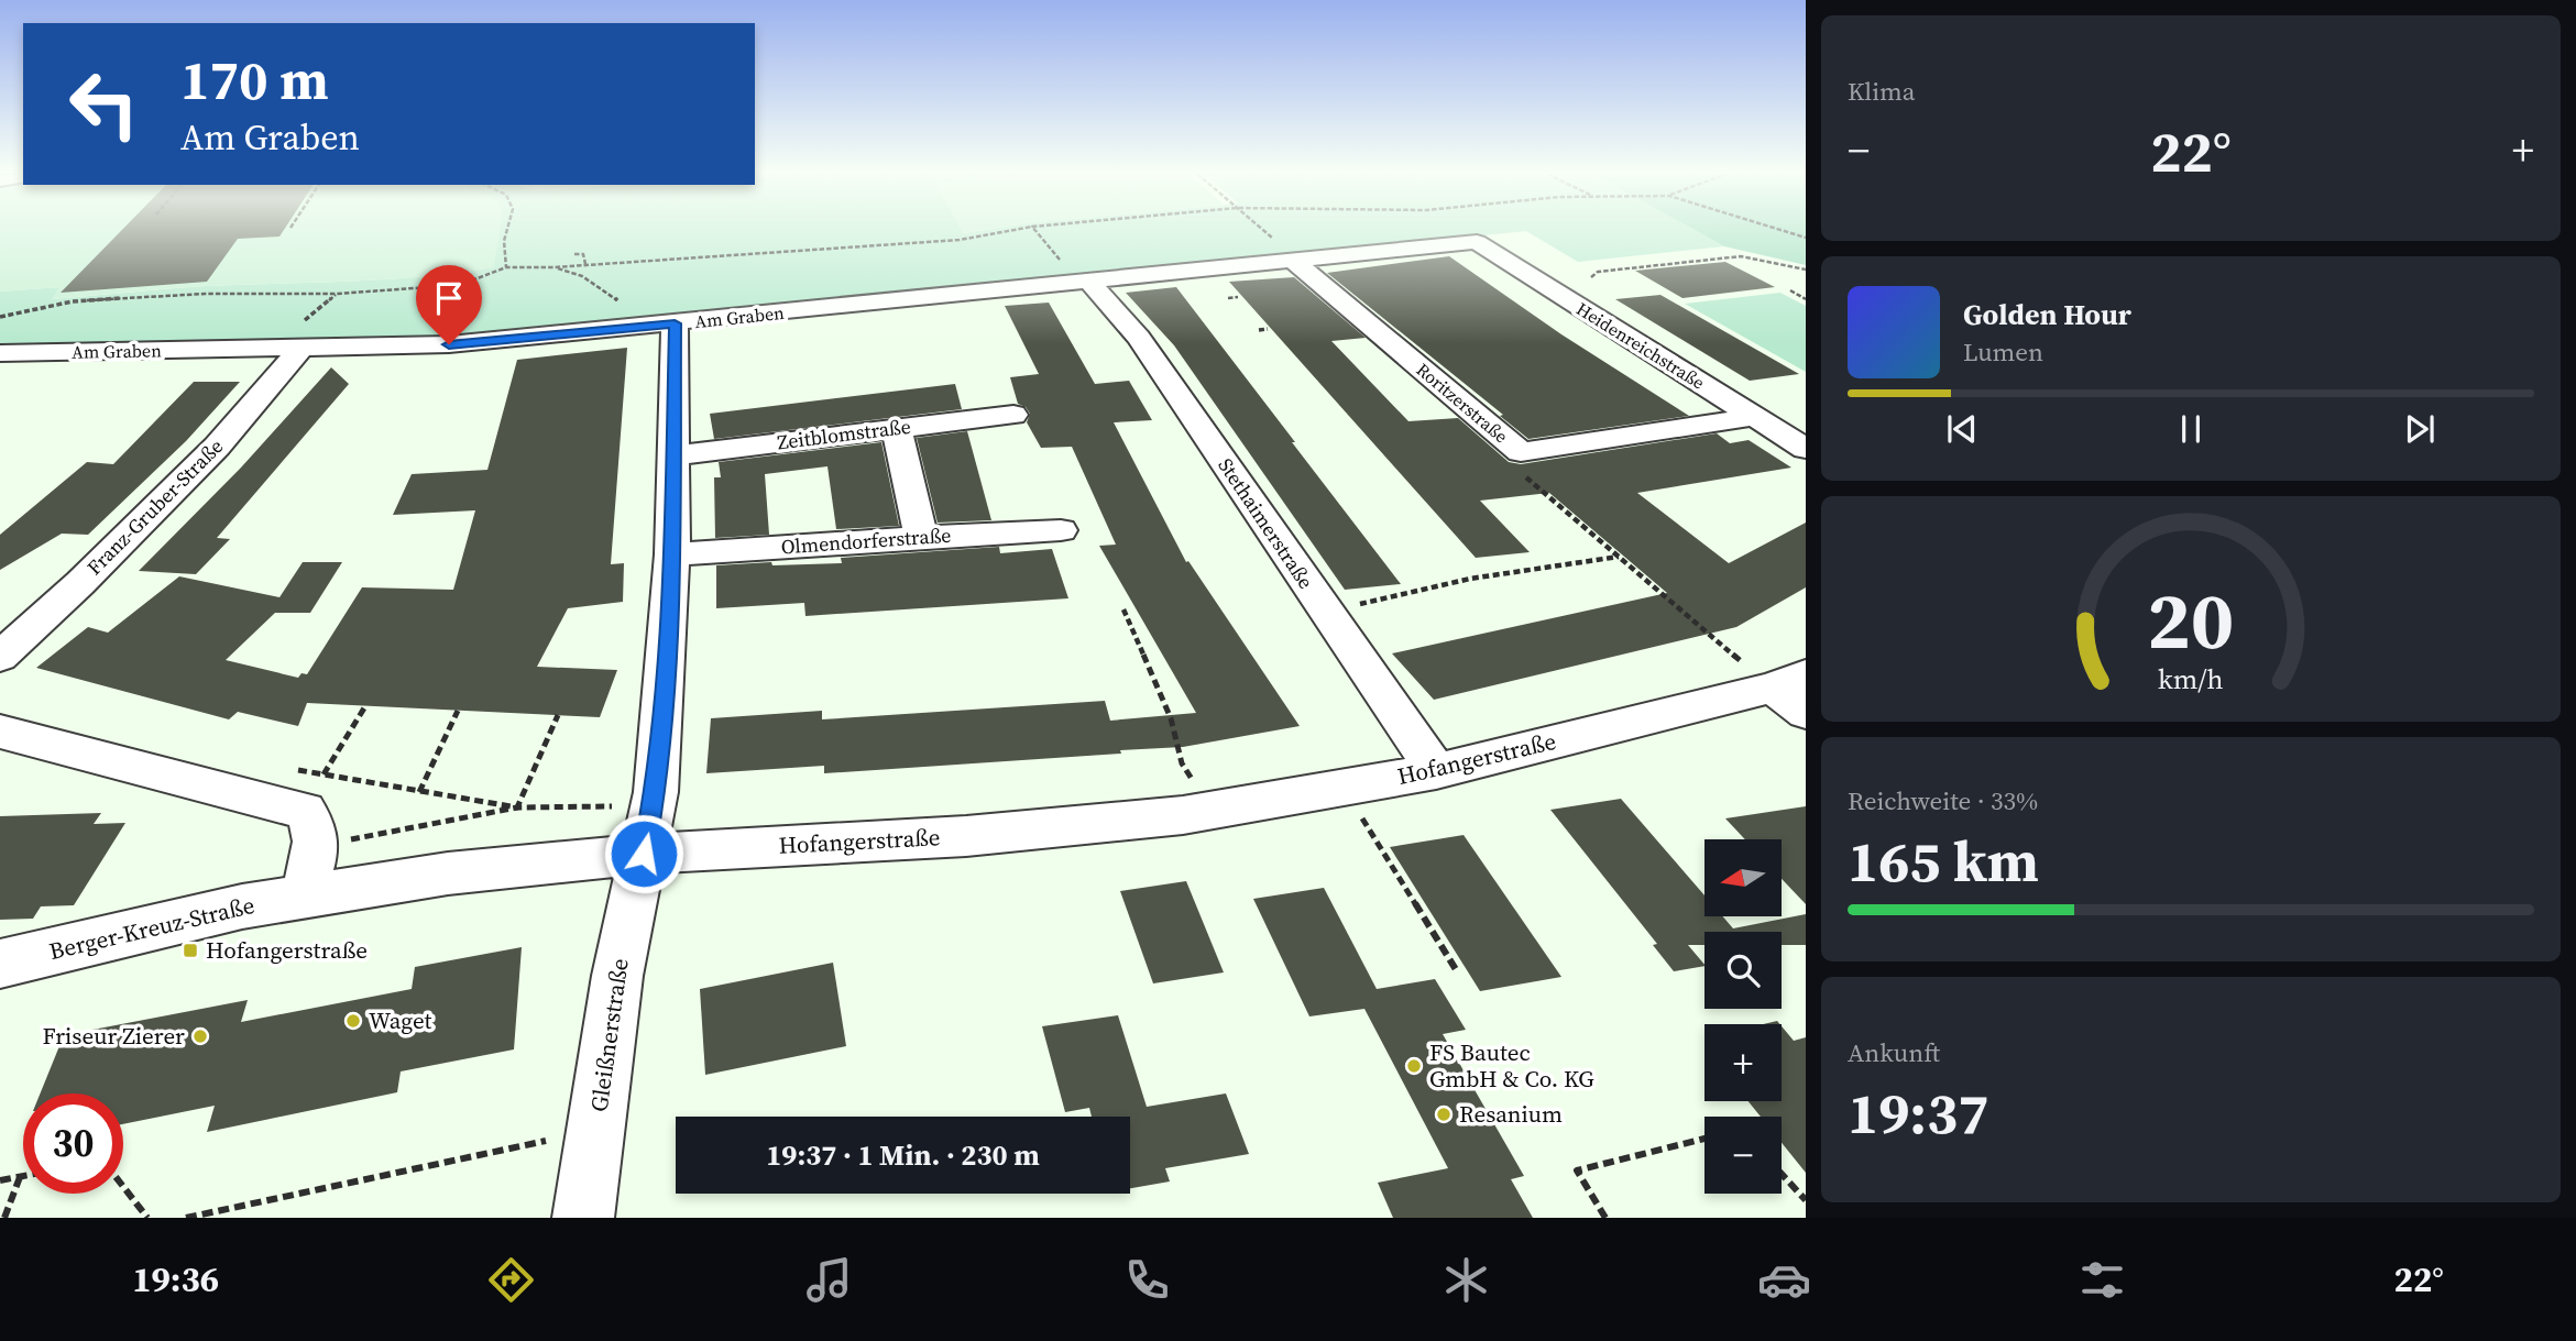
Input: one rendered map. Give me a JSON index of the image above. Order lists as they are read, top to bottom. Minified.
{"streets":{"street":["Am Graben","Heidenreichstraße","Roritzerstraße","Zeitblomstraße","Franz-Gruber-Straße","Stethaimerstraße","Olmendorferstraße","Hofangerstraße","Berger-Kreuz-Straße","Gleißnerstraße"]},"crossings":[["Am Graben","Heidenreichstraße"],["Am Graben","Roritzerstraße"],["Am Graben","Franz-Gruber-Straße"],["Am Graben","Stethaimerstraße"],["Am Graben","Gleißnerstraße"],["Heidenreichstraße","Roritzerstraße"],["Zeitblomstraße","Gleißnerstraße"],["Stethaimerstraße","Hofangerstraße"],["Olmendorferstraße","Gleißnerstraße"],["Hofangerstraße","Berger-Kreuz-Straße"],["Hofangerstraße","Gleißnerstraße"]],"places":{"transit":["Hofangerstraße"],"other":["Waget","Friseur Zierer","FS Bautec GmbH & Co. KG","Resanium"]},"north":"left","page":{"tile":["Klima",["Reichweite · 33%","165 km"],["Ankunft","19:37"]],"turn":["170 m","Am Graben"],"heat":["−","22°","+"],"song":["Golden Hour","Lumen"],"map_buttons":["+","−"],"limit":"30","trip":"19:37 · 1 Min. · 230 m","tabs":["19:36","22°"],"gauge":["20","km/h"]}}
